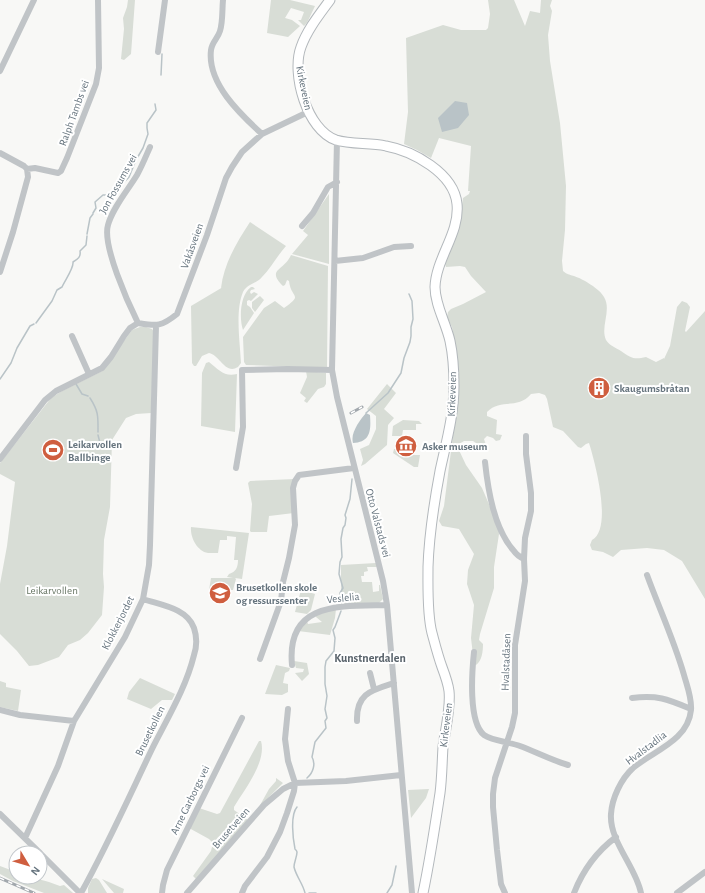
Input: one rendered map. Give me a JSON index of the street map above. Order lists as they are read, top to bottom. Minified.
{"streets":{"main road":["Kirkeveien"],"street":["Ralph Tambs vei","Jon Fossums vei","Vakåsveien","Otto Valstads vei","Veslelia","Klokkerjordet","Hvalstadåsen","Brusetkollen","Hvalstadlia","Arne Garborgs vei","Brusetveien"]},"crossings":[["Kirkeveien","Vakåsveien"],["Kirkeveien","Otto Valstads vei"],["Vakåsveien","Klokkerjordet"],["Otto Valstads vei","Veslelia"],["Otto Valstads vei","Brusetveien"],["Klokkerjordet","Brusetkollen"]],"districts":["Kunstnerdalen"],"parks":["Leikarvollen"],"places":{"building":["Skaugumsbråtan"],"museum":["Asker museum"],"sports":["Leikarvollen Ballbinge"],"school or university":["Brusetkollen skole og ressurssenter"]},"north":"bottom right"}
